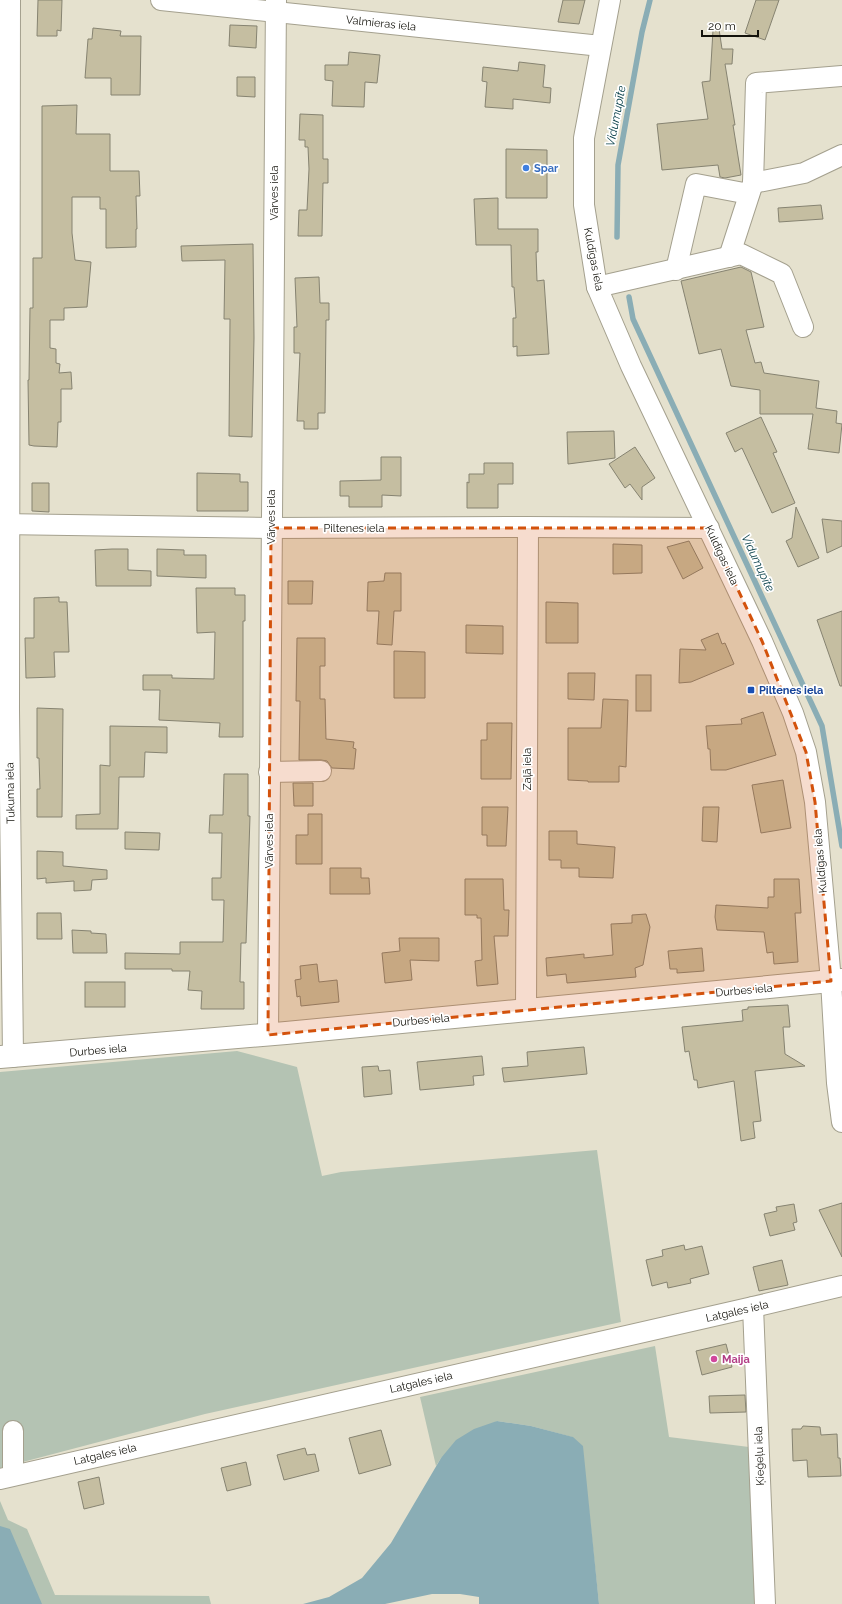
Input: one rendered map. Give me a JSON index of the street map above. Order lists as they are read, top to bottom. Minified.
{"streets":{"main road":["Durbes iela"],"street":["Valmieras iela","Vārves iela","Kuldīgas iela","Piltenes iela","Zaļā iela","Tukuma iela","Latgales iela","Ķieģeļu iela"]},"crossings":[["Valmieras iela","Vārves iela"],["Valmieras iela","Kuldīgas iela"],["Vārves iela","Piltenes iela"],["Vārves iela","Durbes iela"],["Kuldīgas iela","Piltenes iela"],["Kuldīgas iela","Durbes iela"],["Piltenes iela","Zaļā iela"],["Piltenes iela","Tukuma iela"],["Zaļā iela","Durbes iela"],["Tukuma iela","Durbes iela"],["Latgales iela","Ķieģeļu iela"]],"water":["Vidumupīte"],"places":{"other":["Spar","Maija"],"transit":["Piltenes iela"]},"scale_bar":"20 m"}
